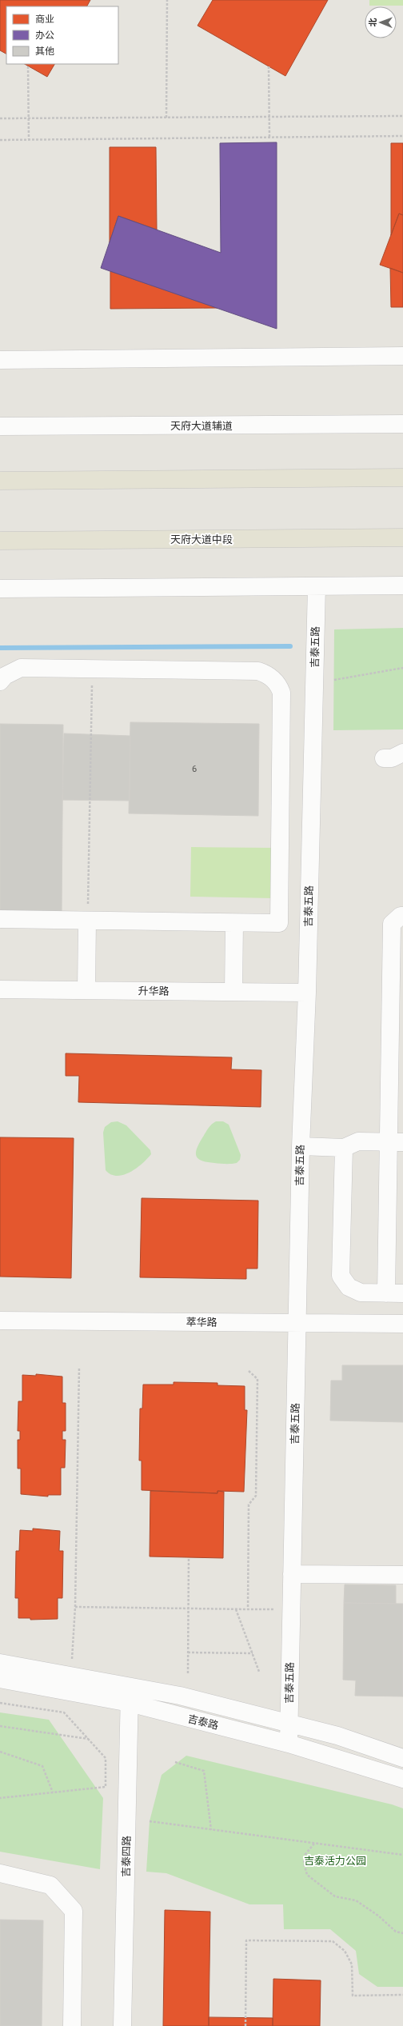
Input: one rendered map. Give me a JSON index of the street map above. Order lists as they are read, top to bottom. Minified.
{"streets":{"main road":["天府大道中段"],"street":["天府大道辅道","吉泰五路","升华路","萃华路","吉泰路","吉泰四路"]},"crossings":[["吉泰五路","升华路"],["吉泰五路","萃华路"],["吉泰五路","吉泰路"],["吉泰路","吉泰四路"]],"parks":["吉泰活力公园"],"house_numbers":["6"],"legend":["商业","办公","其他"],"north":"left"}
